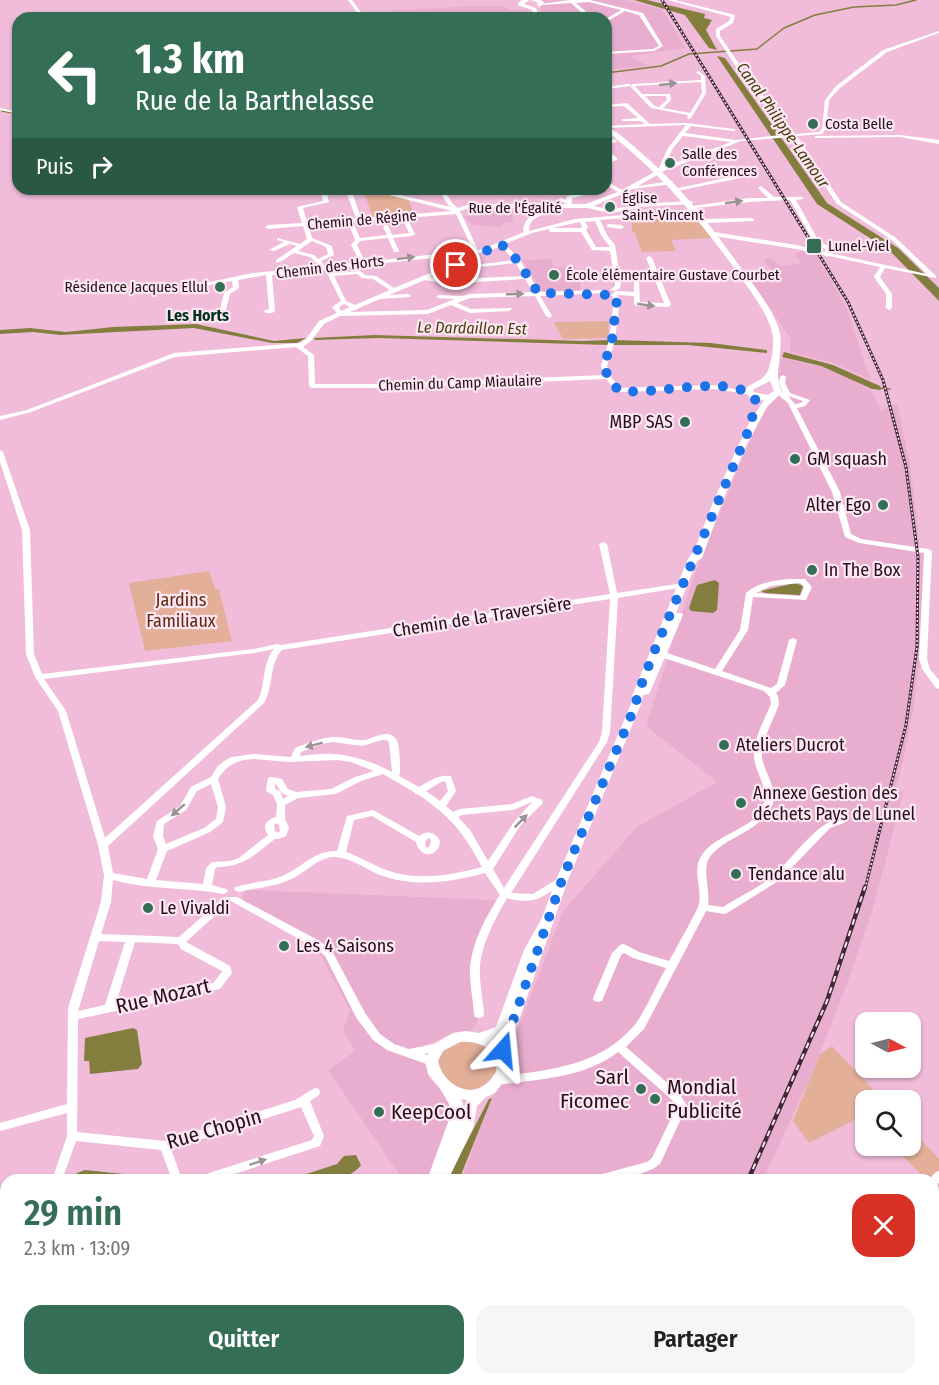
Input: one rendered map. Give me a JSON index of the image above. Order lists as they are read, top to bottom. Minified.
{"streets":{"street":["Rue de l'Égalité","Chemin de Régine","Chemin des Horts","Chemin du Camp Miaulaire","Chemin de la Traversière","Rue Mozart","Rue Chopin"]},"crossings":[["Rue de l'Égalité","Chemin de Régine"]],"districts":["Les Horts"],"water":["Canal Philippe-Lamour","Le Dardaillon Est"],"parks":["Jardins Familiaux"],"places":{"other":["Costa Belle","Salle des Conférences","Église Saint-Vincent","École élémentaire Gustave Courbet","Résidence Jacques Ellul","MBP SAS","GM squash","Alter Ego","In The Box","Ateliers Ducrot","Annexe Gestion des déchets Pays de Lunel","Tendance alu","Le Vivaldi","Les 4 Saisons","Sarl Ficomec","Mondial Publicité","KeepCool"],"transit":["Lunel-Viel"]},"north":"right","page":{"turn":["1.3 km","Rue de la Barthelasse"],"then":"Puis","heading":["29 min","2.3 km · 13:09"],"buttons":["Quitter","Partager"]}}
